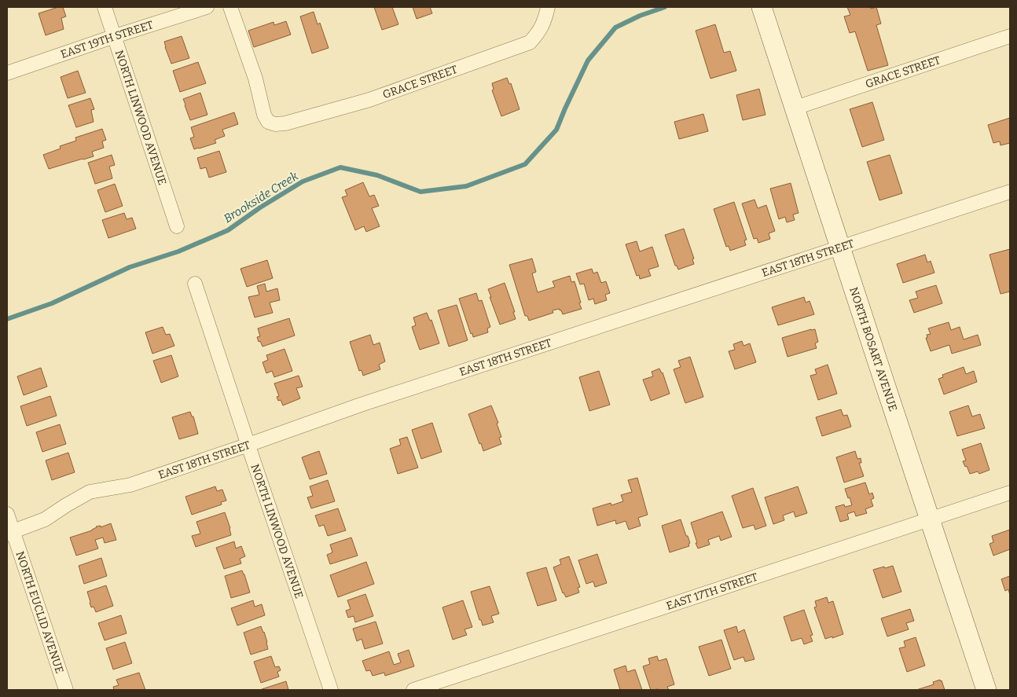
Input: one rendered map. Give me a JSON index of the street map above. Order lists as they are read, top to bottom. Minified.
{"streets":{"street":["EAST 19TH STREET","GRACE STREET","NORTH LINWOOD AVENUE","EAST 18TH STREET","NORTH BOSART AVENUE","EAST 17TH STREET","NORTH EUCLID AVENUE"]},"crossings":[["EAST 19TH STREET","NORTH LINWOOD AVENUE"],["GRACE STREET","NORTH BOSART AVENUE"],["NORTH LINWOOD AVENUE","EAST 18TH STREET"],["EAST 18TH STREET","NORTH BOSART AVENUE"],["EAST 18TH STREET","NORTH EUCLID AVENUE"],["NORTH BOSART AVENUE","EAST 17TH STREET"]],"water":["Brookside Creek"]}
